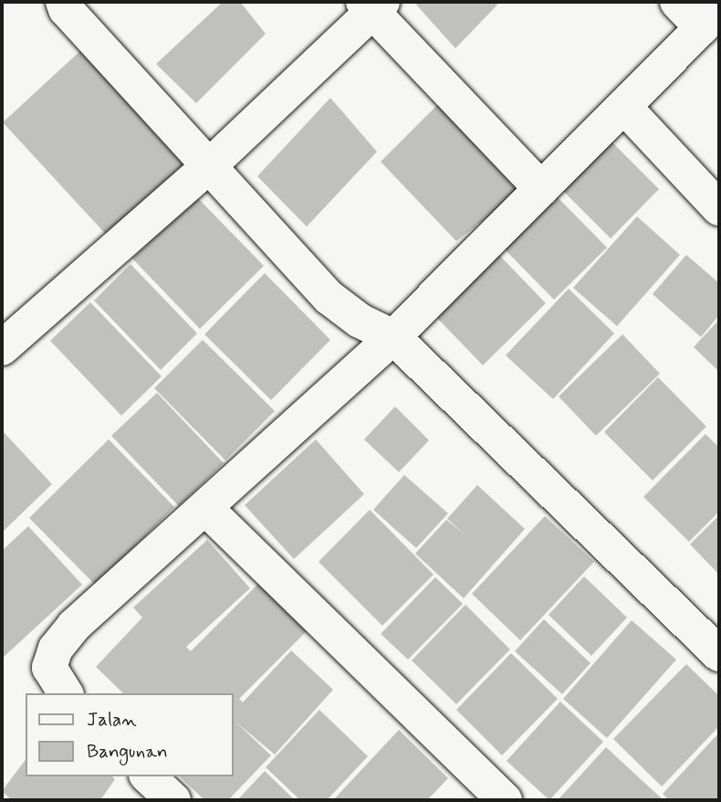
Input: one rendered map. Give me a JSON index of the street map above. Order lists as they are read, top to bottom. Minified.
{"legend":["Jalan","Bangunan"]}
